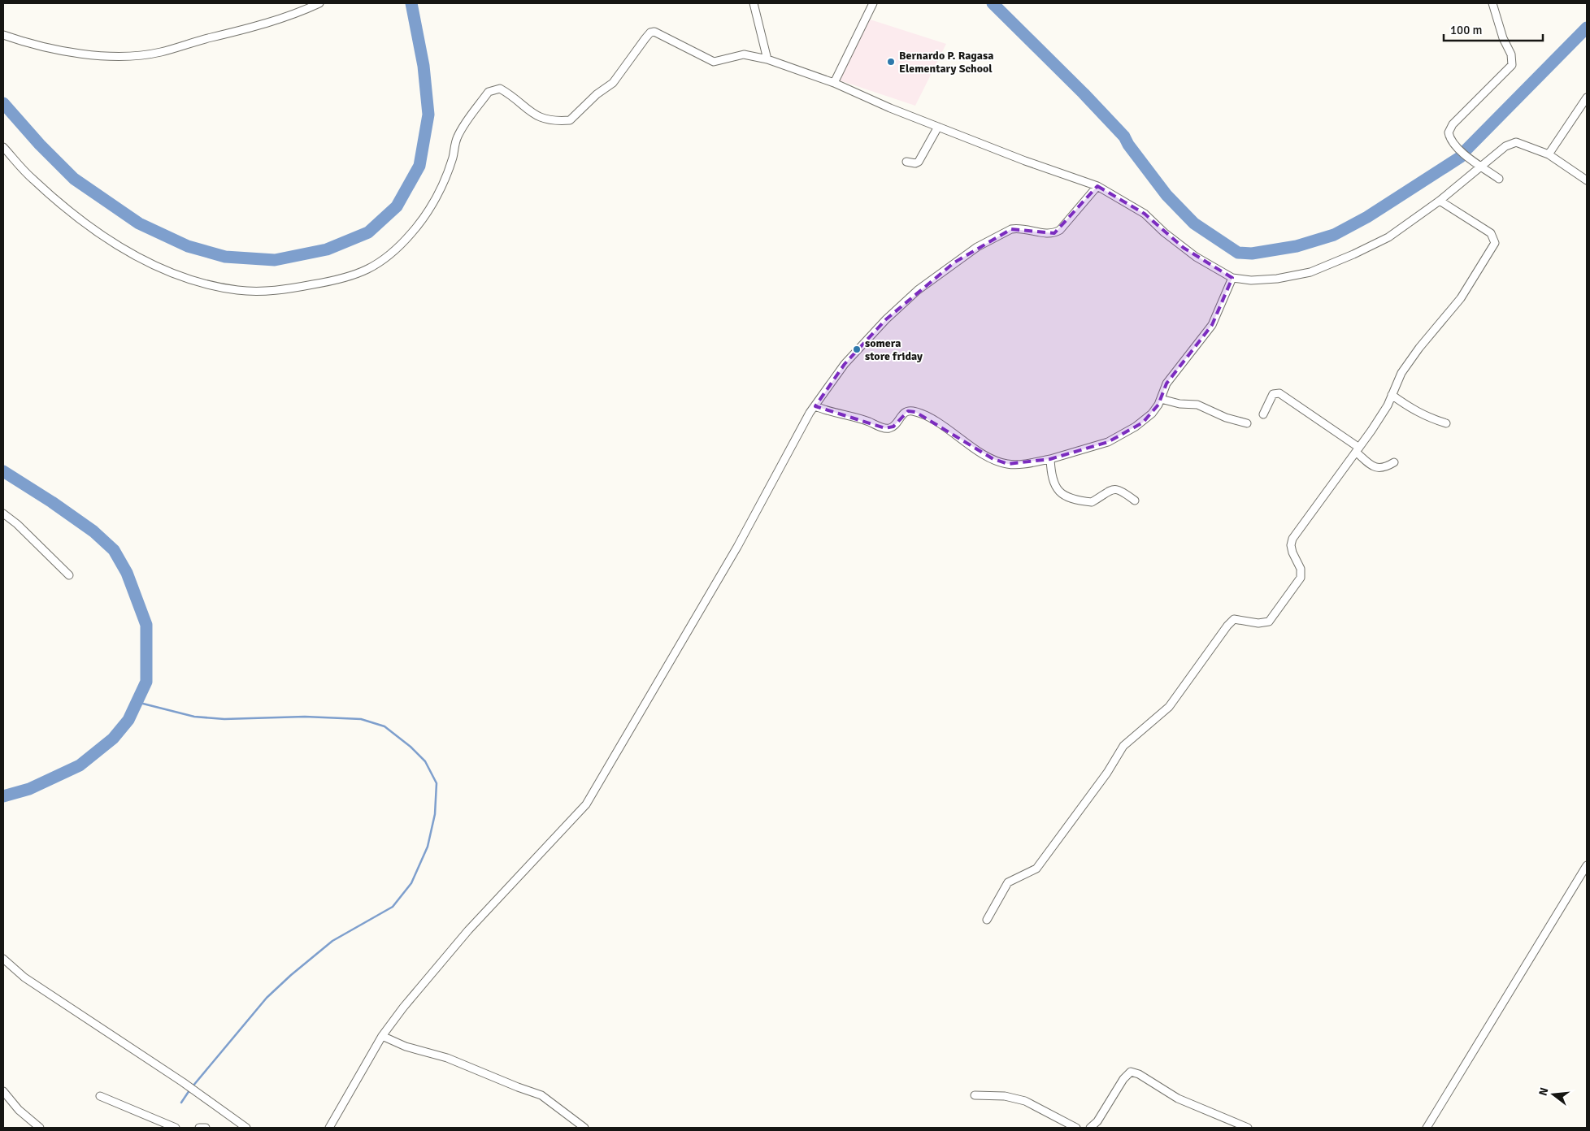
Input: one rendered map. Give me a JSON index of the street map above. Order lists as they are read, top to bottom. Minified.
{"places":["Bernardo P. Ragasa Elementary School","somera store friday"],"scale_bar":"100 m","north":"left"}
